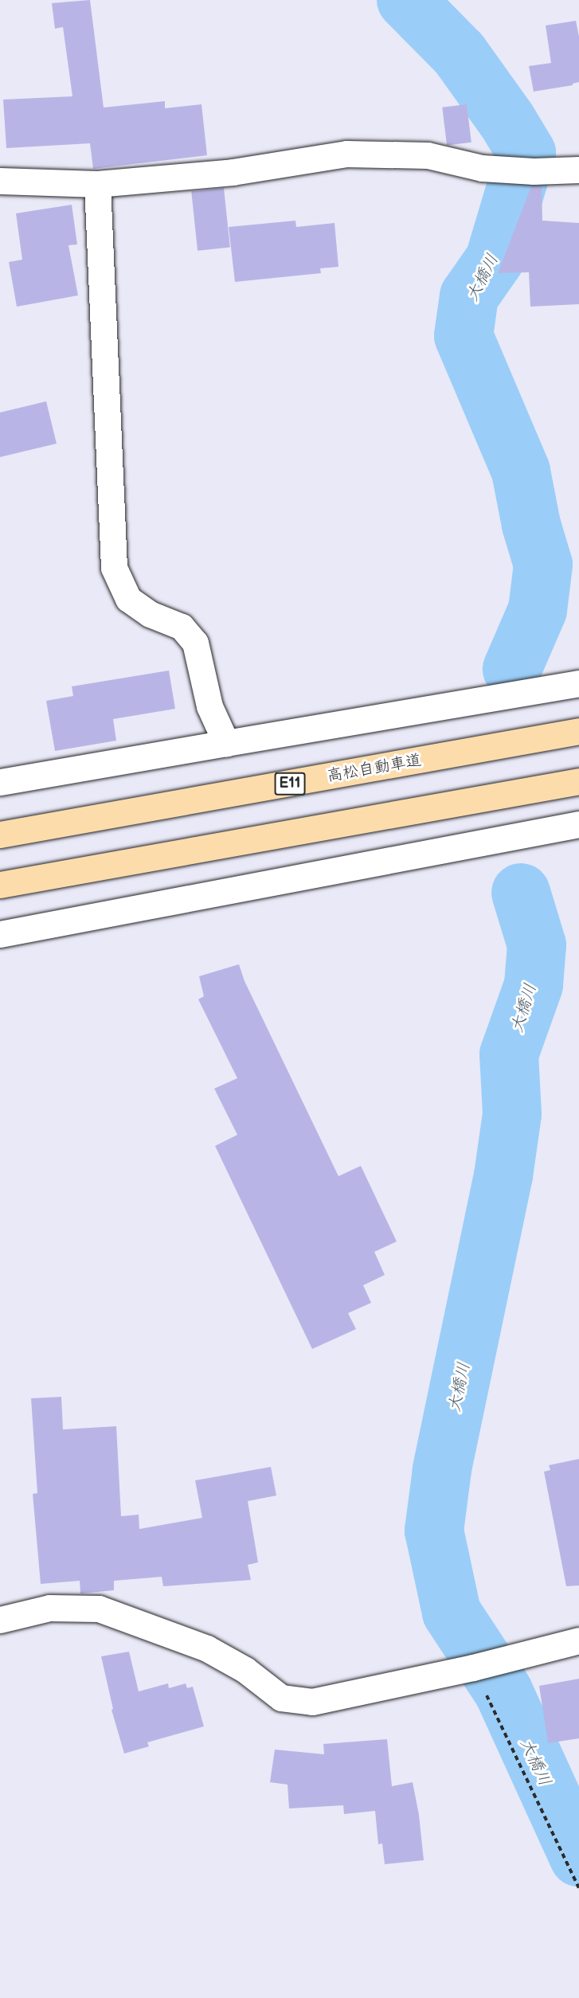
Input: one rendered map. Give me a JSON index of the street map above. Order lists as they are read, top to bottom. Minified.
{"streets":{"highway":["高松自動車道","E11"]},"water":["大橋川"]}
